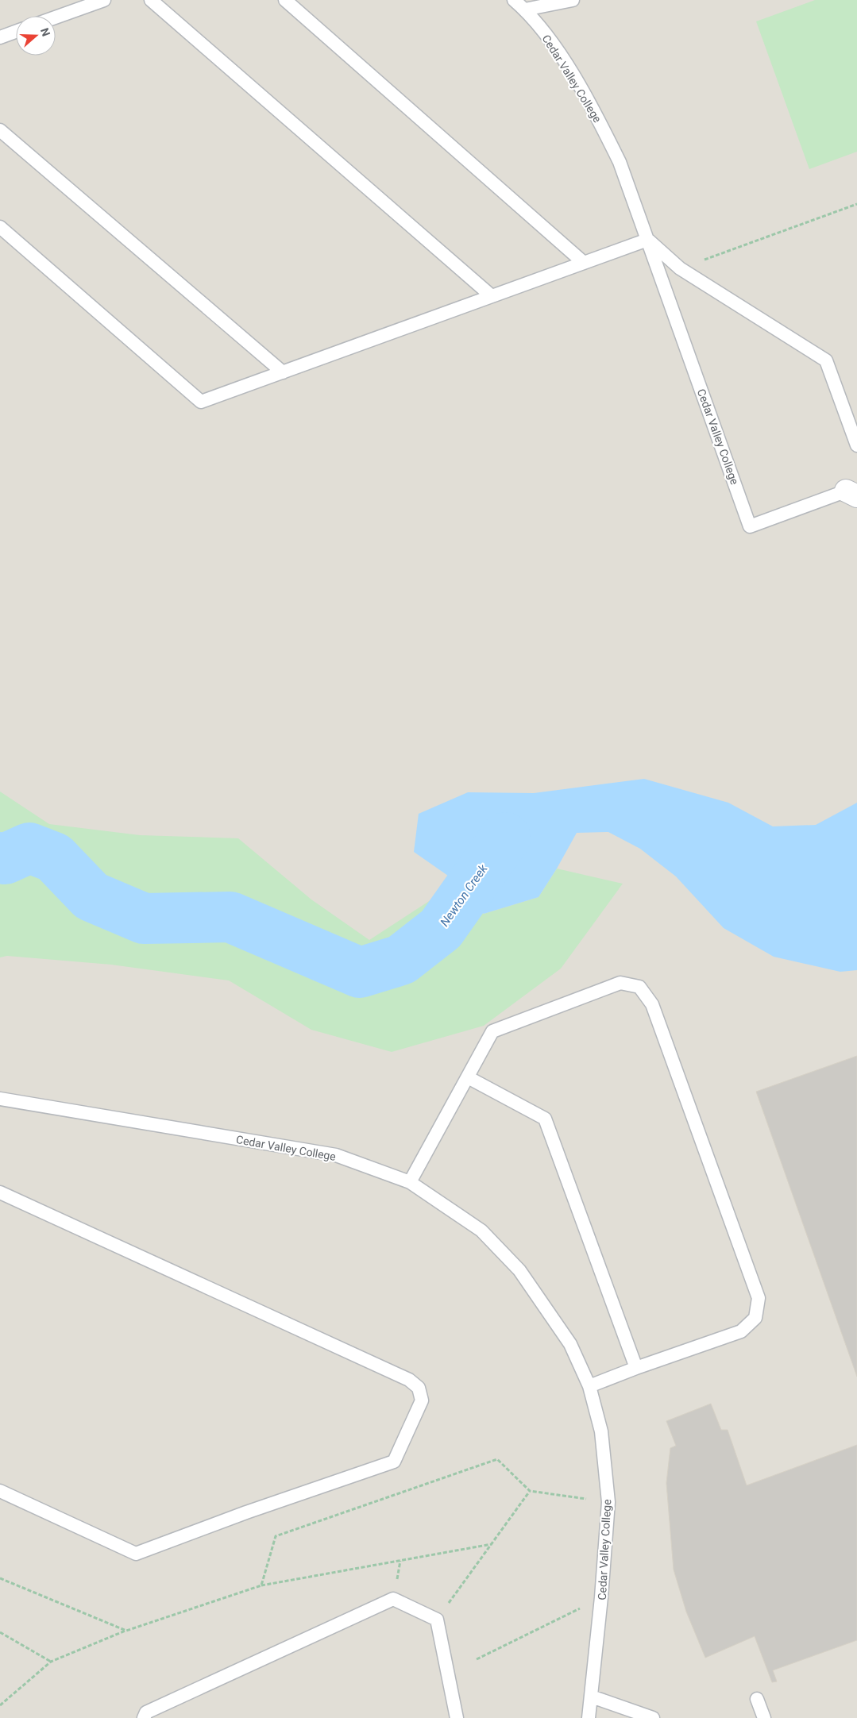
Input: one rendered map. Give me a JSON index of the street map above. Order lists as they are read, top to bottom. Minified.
{"streets":{"lane":["Cedar Valley College"]},"water":["Newton Creek"],"north":"right"}
